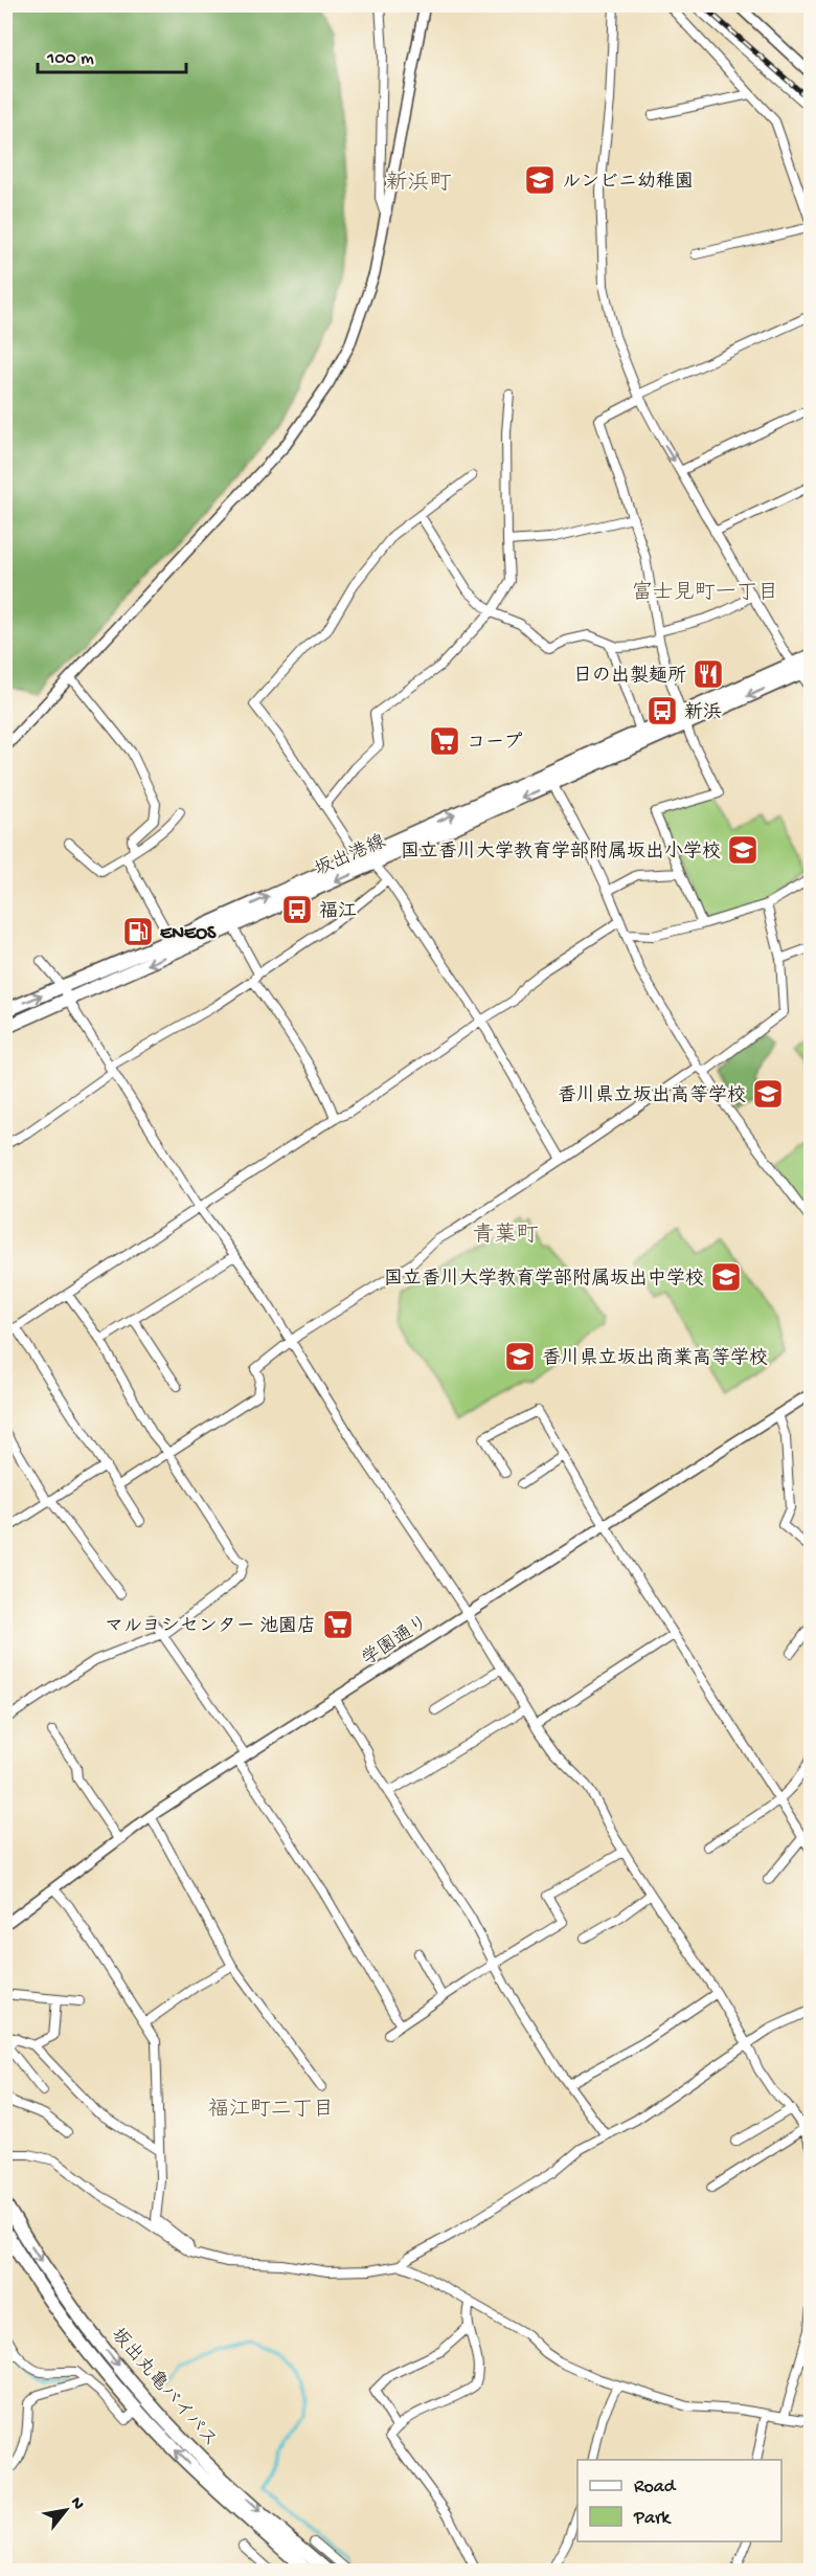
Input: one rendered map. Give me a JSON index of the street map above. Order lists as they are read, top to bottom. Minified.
{"streets":{"main road":["坂出港線","坂出丸亀バイパス"],"street":["学園通り"]},"districts":["新浜町","富士見町一丁目","青葉町","福江町二丁目"],"places":{"school or university":["ルンビニ幼稚園","国立香川大学教育学部附属坂出小学校","香川県立坂出高等学校","国立香川大学教育学部附属坂出中学校","香川県立坂出商業高等学校"],"restaurant":["日の出製麺所"],"bus stop":["新浜","福江"],"supermarket":["コープ","マルヨシセンター 池園店"],"fuel station":["ENEOS"]},"legend":["Road","Park"],"scale_bar":"100 m","north":"top right"}
